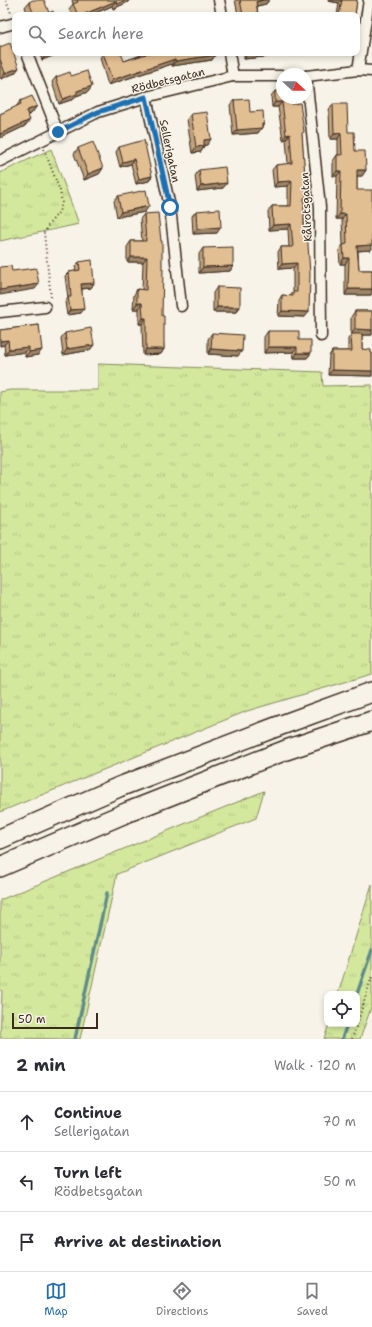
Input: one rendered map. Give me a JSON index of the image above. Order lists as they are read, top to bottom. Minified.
{"streets":{"street":["Rödbetsgatan","Sellerigatan","Kålrotsgatan"]},"crossings":[["Rödbetsgatan","Sellerigatan"]],"scale_bar":"50 m","north":"right","page":{"search":"Search here","scale":"50 m","heading":["2 min","Walk · 120 m"],"list":[["Continue","Sellerigatan","70 m"],["Turn left","Rödbetsgatan","50 m"],"Arrive at destination"],"nav":["Map","Directions","Saved"]}}
